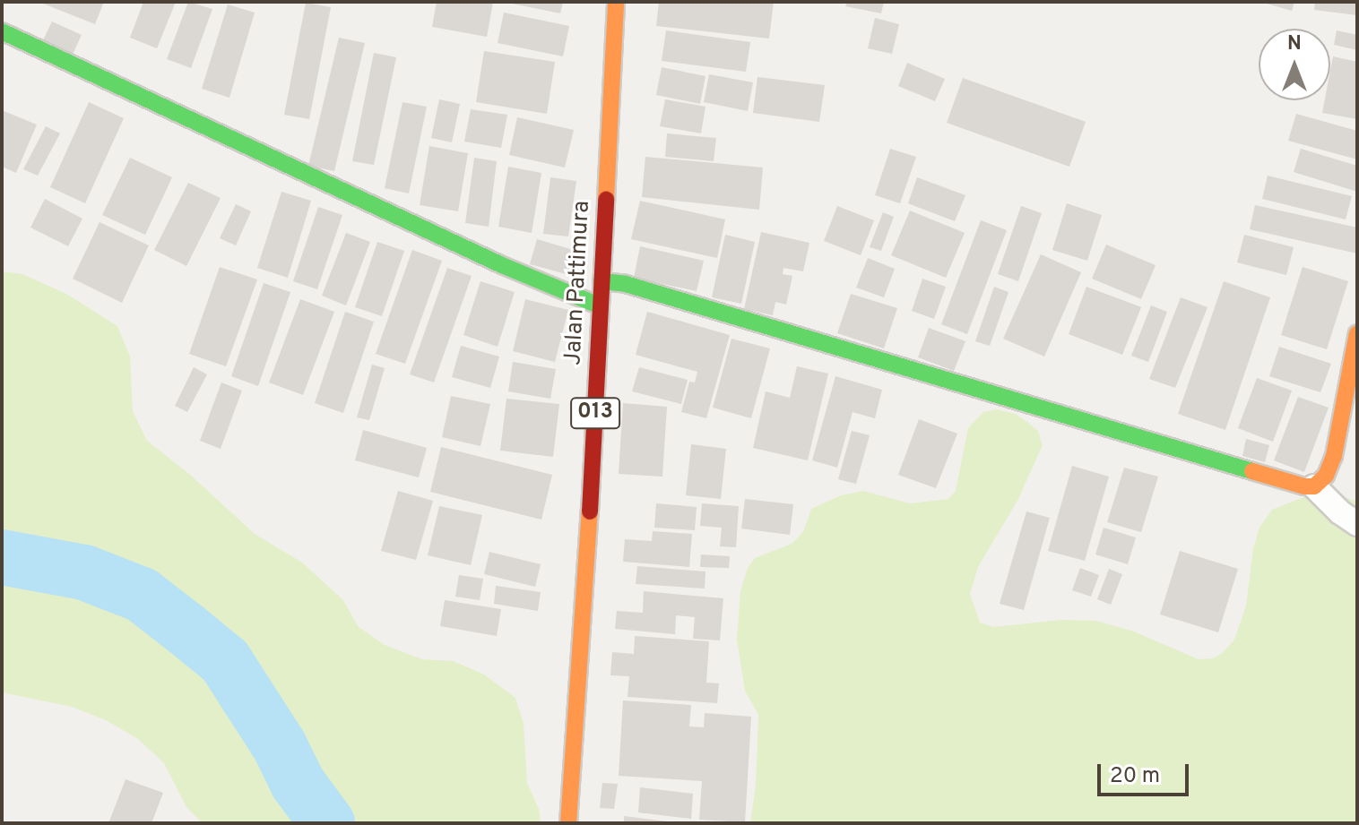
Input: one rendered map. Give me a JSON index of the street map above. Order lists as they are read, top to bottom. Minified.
{"streets":{"street":["Jalan Pattimura","013"]},"scale_bar":"20 m","north":"top"}
